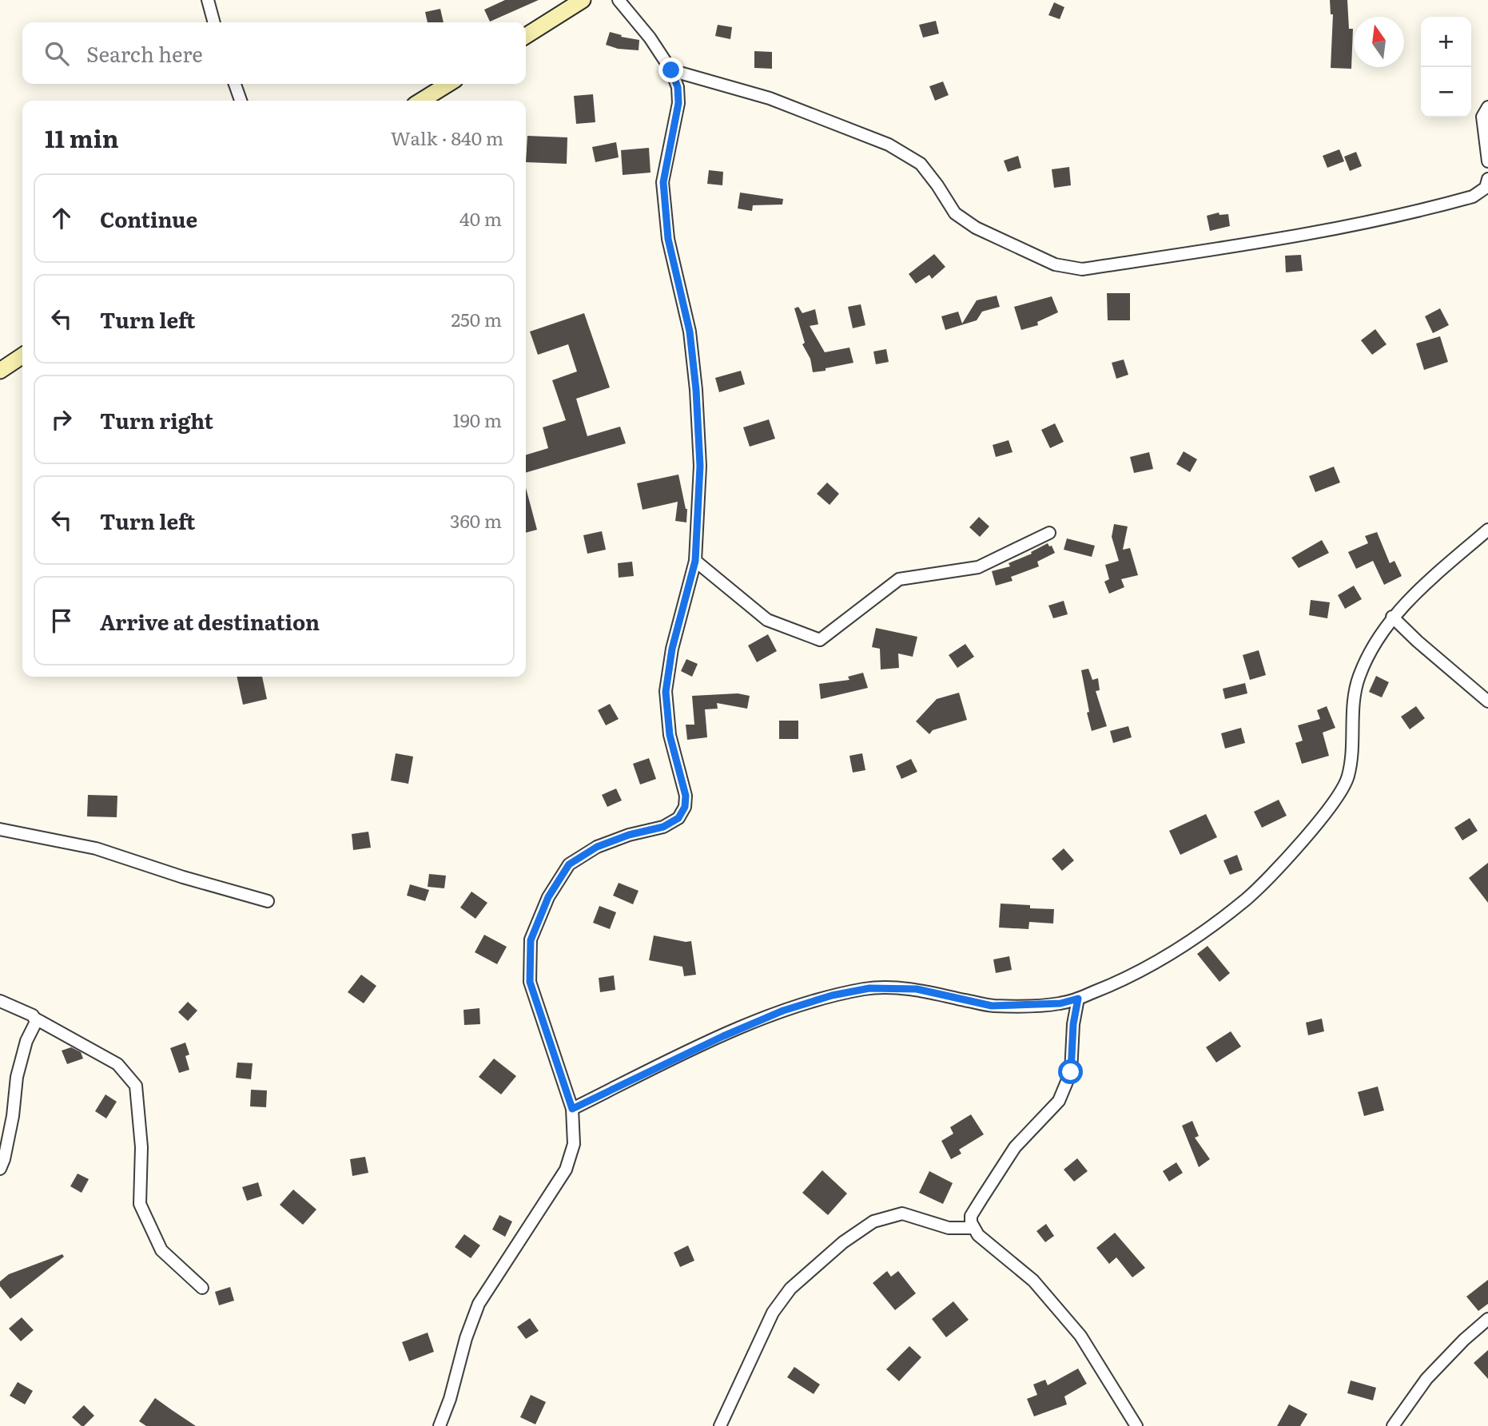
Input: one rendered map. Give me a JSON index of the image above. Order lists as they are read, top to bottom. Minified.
{"north":"top","page":{"map_buttons":["+","−"],"search":"Search here","heading":["11 min","Walk · 840 m"],"list":[["Continue","40 m"],["Turn left","250 m"],["Turn right","190 m"],["Turn left","360 m"],"Arrive at destination"]}}
